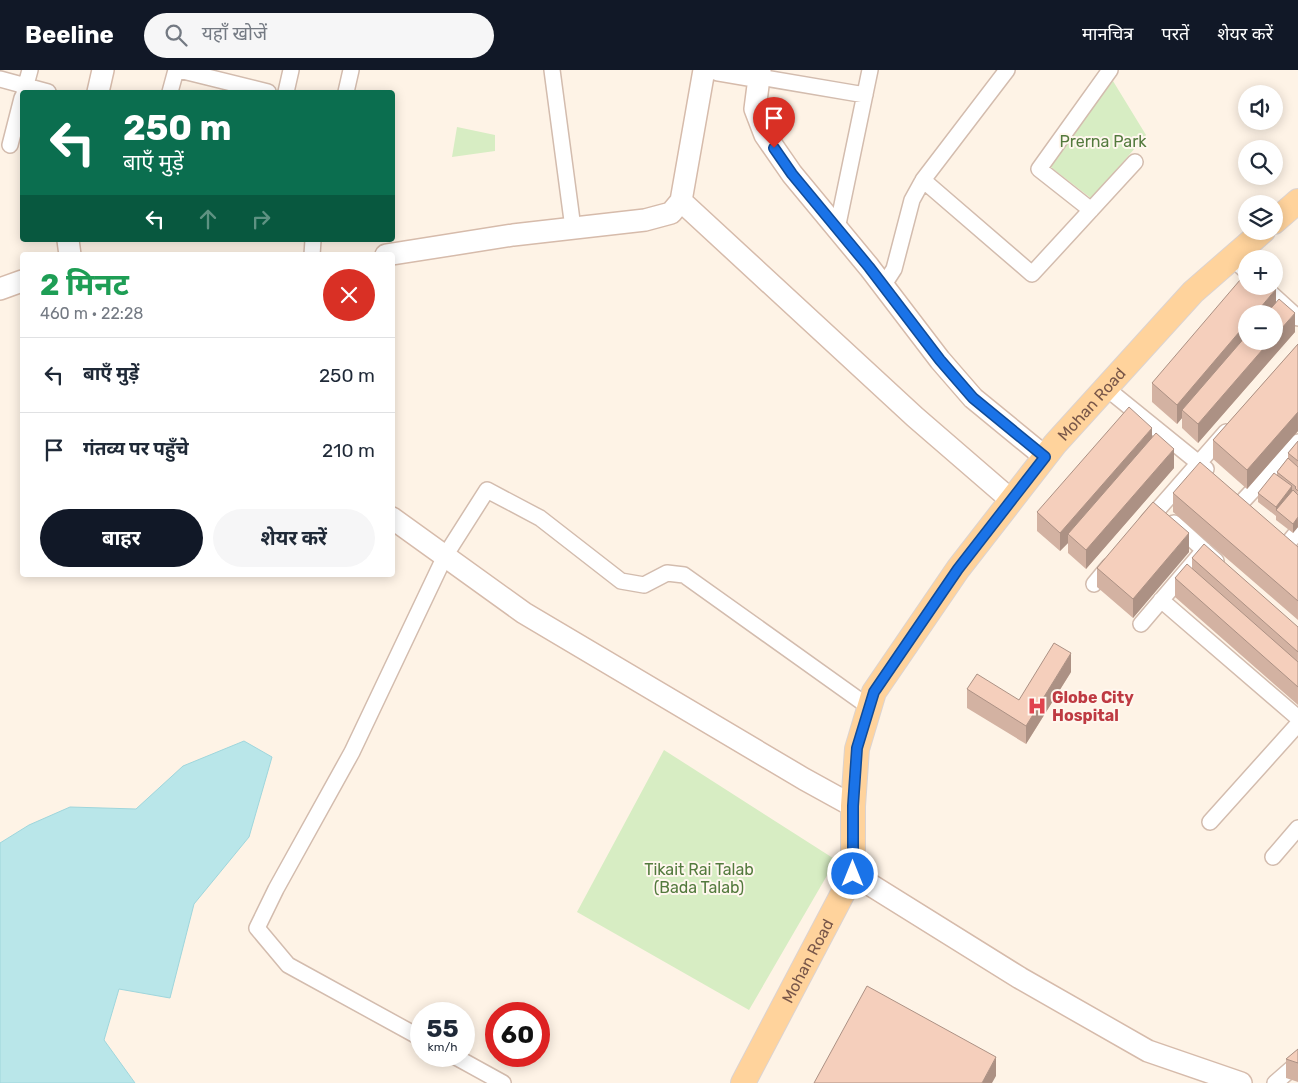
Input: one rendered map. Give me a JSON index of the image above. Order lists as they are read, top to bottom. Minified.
{"streets":{"main road":["Mohan Road"]},"parks":["Prerna Park","Tikait Rai Talab (Bada Talab)"],"places":{"hospital":["Globe City Hospital"]},"page":{"header":"Beeline","search":"यहाँ खोजें","nav":["मानचित्र","परतें","शेयर करें"],"map_buttons":["+","−"],"turn":["250 m","बाएँ मुड़ें"],"heading":["2 मिनट","460 m · 22:28"],"list":[{"name":"बाएँ मुड़ें","value":"250 m"},{"name":"गंतव्य पर पहुँचे","value":"210 m"}],"buttons":["बाहर","शेयर करें"],"speed":"55 km/h","limit":"60"}}
